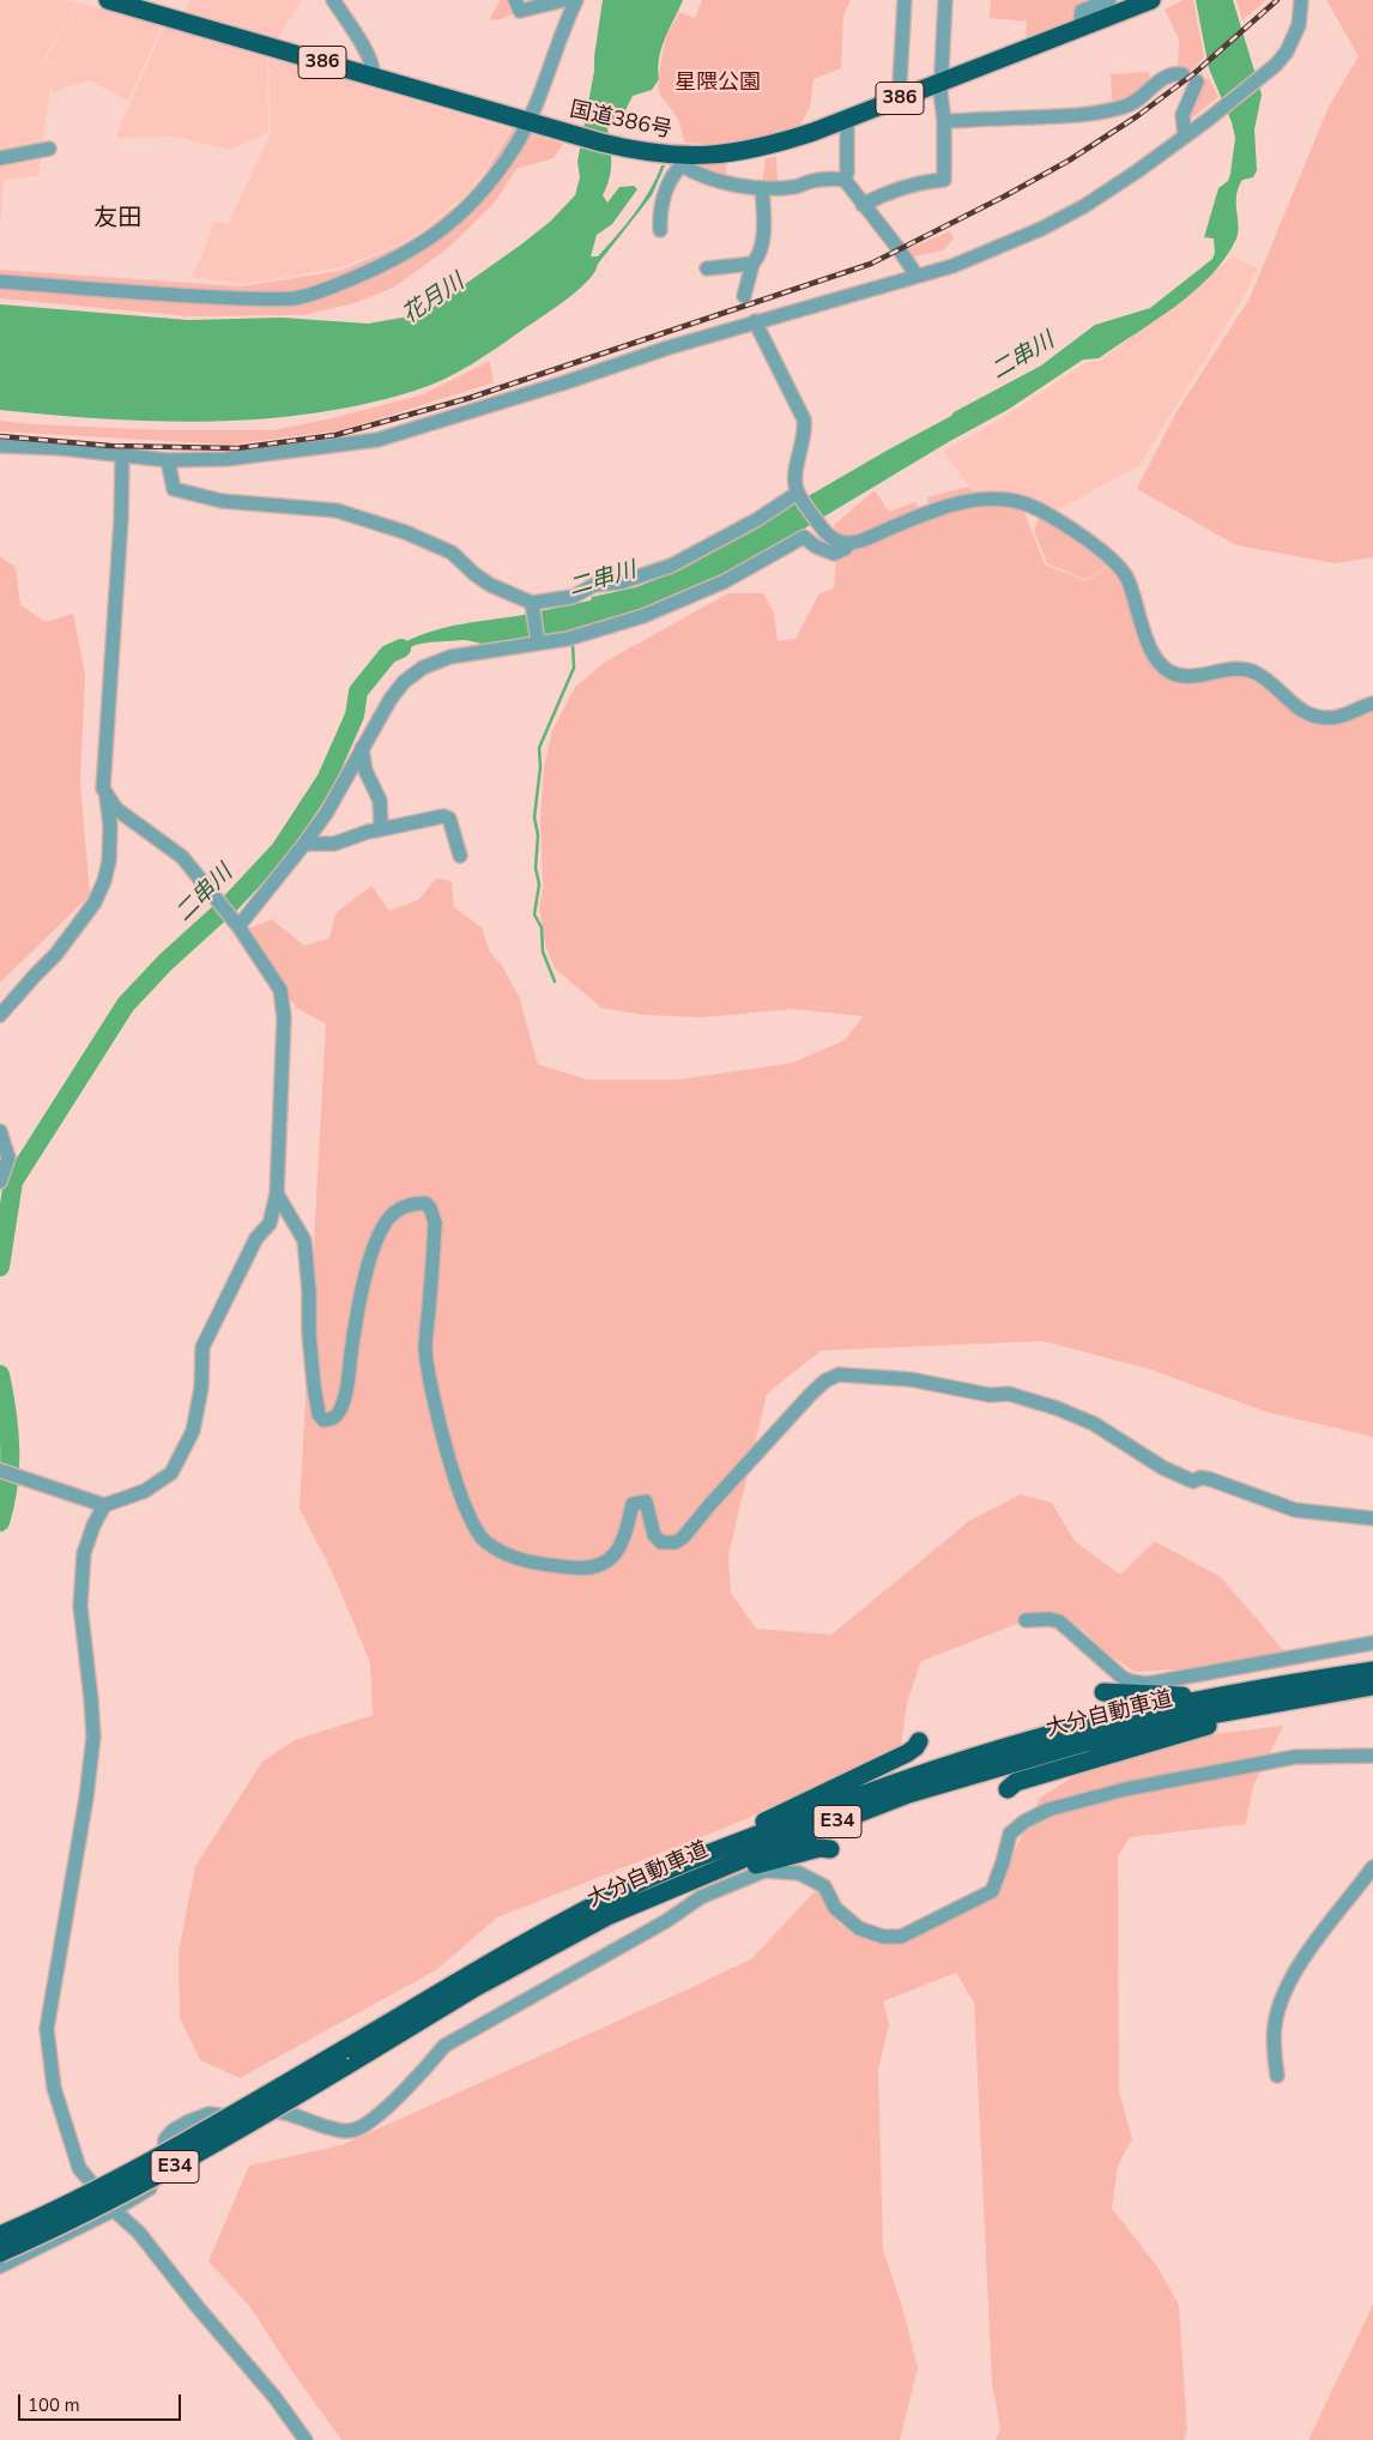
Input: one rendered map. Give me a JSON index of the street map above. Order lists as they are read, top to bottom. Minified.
{"streets":{"highway":["386","国道386号","大分自動車道","E34"]},"districts":["友田"],"water":["花月川","二串川"],"parks":["星隈公園"],"scale_bar":"100 m"}
